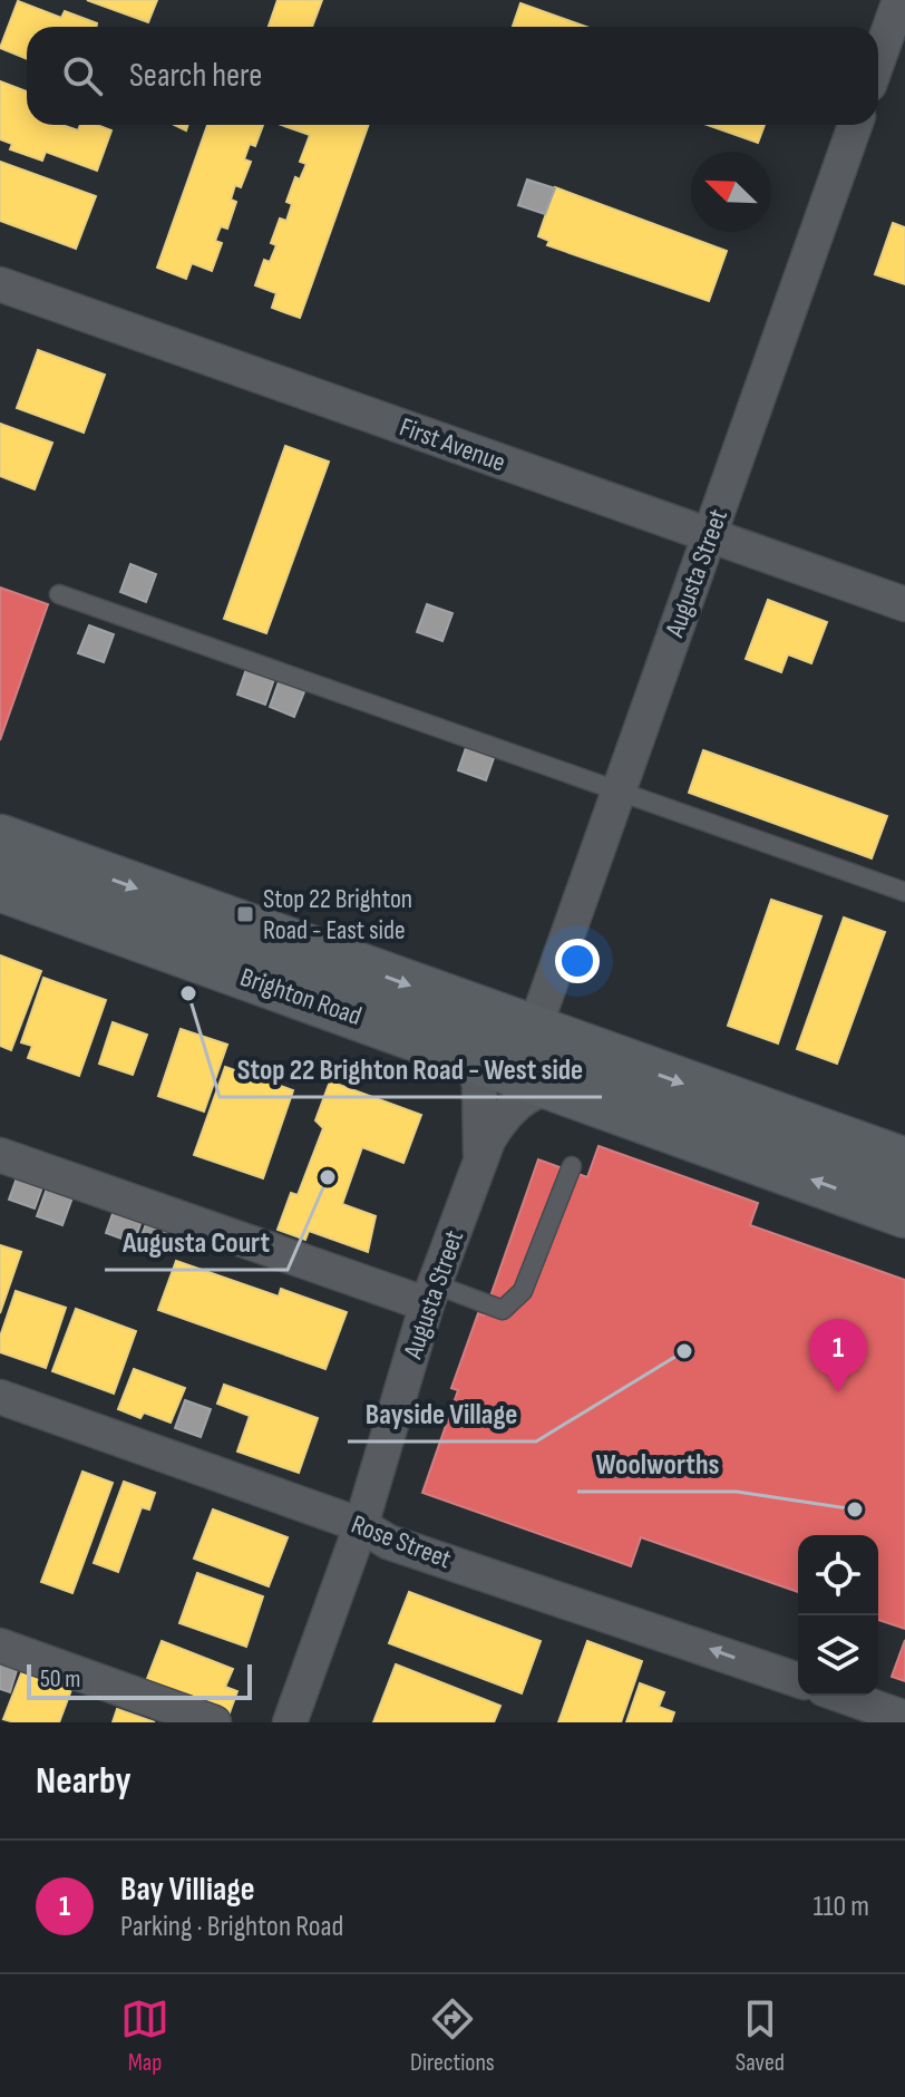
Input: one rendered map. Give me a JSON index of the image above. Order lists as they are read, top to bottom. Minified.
{"streets":{"main road":["Brighton Road"],"street":["First Avenue","Augusta Street","Rose Street"]},"crossings":[["First Avenue","Augusta Street"],["Augusta Street","Brighton Road"],["Augusta Street","Rose Street"]],"one_way":["Rose Street"],"places":{"transit":["Stop 22 Brighton Road - East side"],"other":["Stop 22 Brighton Road - West side","Augusta Court","Bayside Village","Woolworths"]},"scale_bar":"50 m","north":"top left","page":{"search":"Search here","pins":"1","scale":"50 m","heading":"Nearby","list":[{"mark":"1","name":"Bay Villiage","note":"Parking · Brighton Road","value":"110 m"}],"nav":["Map","Directions","Saved"]}}
